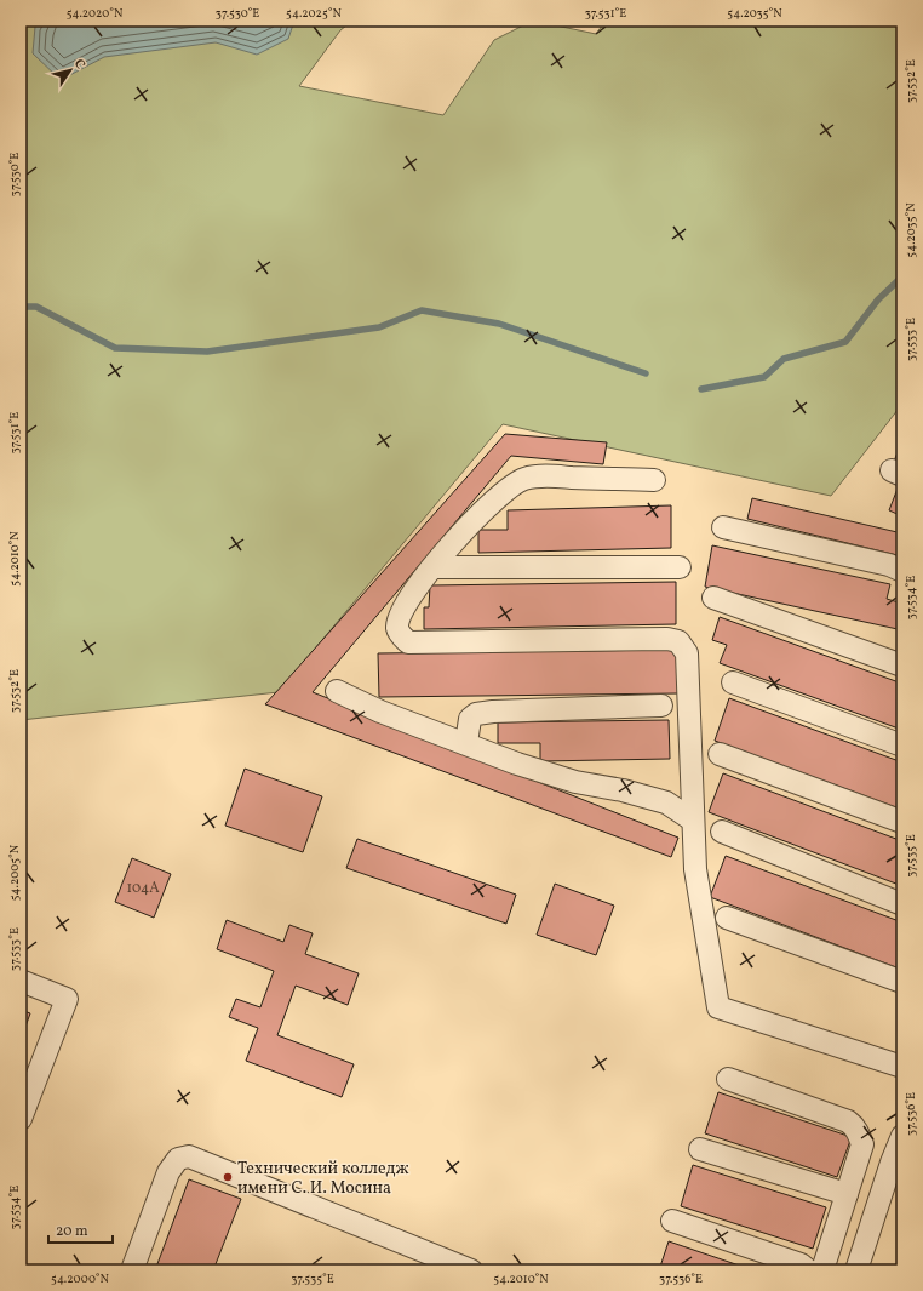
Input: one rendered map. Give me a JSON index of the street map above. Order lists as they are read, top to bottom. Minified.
{"places":["Технический колледж имени С. И. Мосина"],"house_numbers":["104А"],"scale_bar":"20 m","north":"top right","coordinates":["54.2020°N","37.530°E","54.2025°N","37.531°E","54.2035°N","37.532°E","37.533°E","54.2010°N","37.534°E","37.535°E","54.2005°N","37.536°E","54.2000°N"]}
